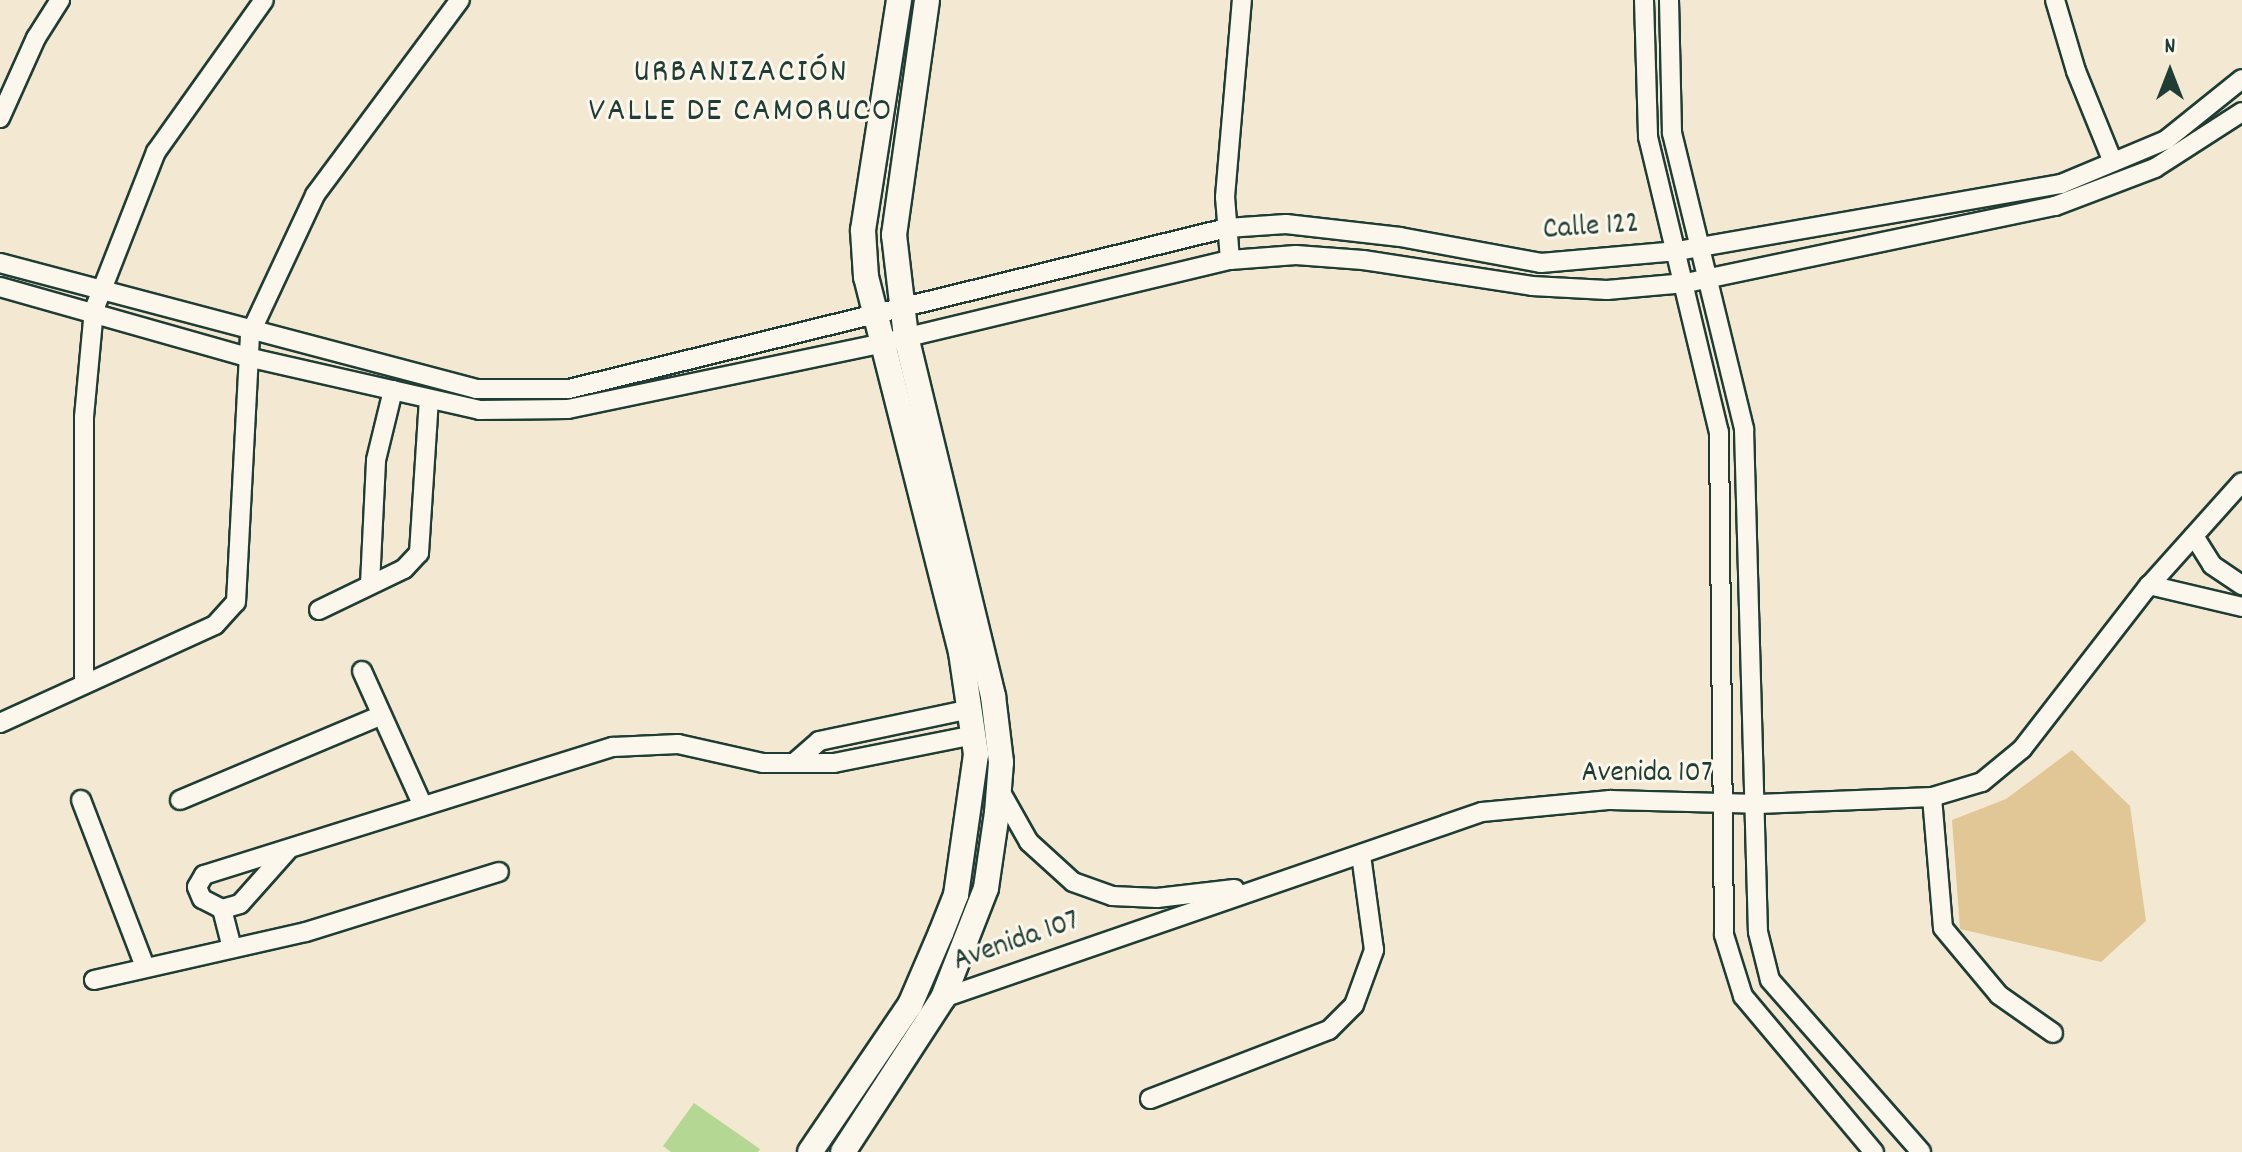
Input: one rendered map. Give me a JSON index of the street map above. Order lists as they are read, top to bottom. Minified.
{"streets":{"street":["Calle 122","Avenida 107"]},"districts":["URBANIZACIÓN VALLE DE CAMORUCO"],"north":"top"}
